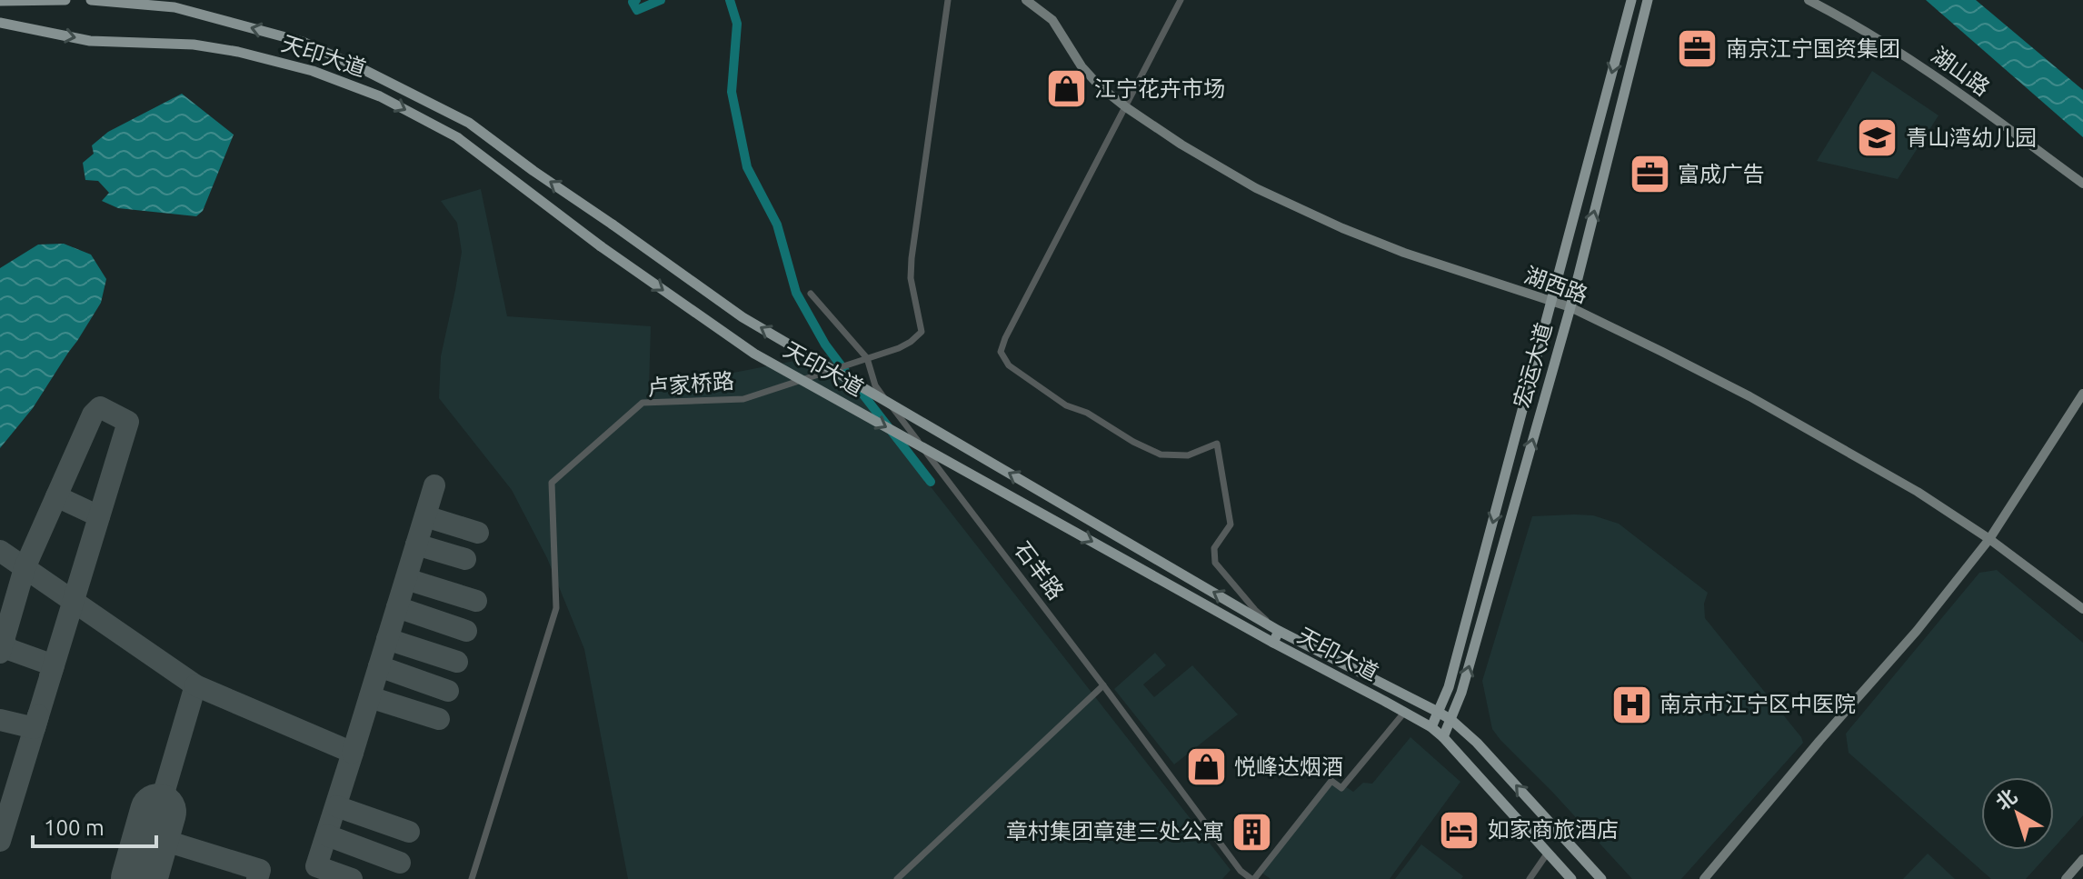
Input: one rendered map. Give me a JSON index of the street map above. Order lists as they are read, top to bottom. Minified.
{"streets":{"main road":["天印大道","宏运大道"],"street":["湖山路","湖西路","卢家桥路","石羊路"]},"crossings":[["天印大道","宏运大道"],["湖西路","宏运大道"],["卢家桥路","石羊路"]],"places":{"office":["南京江宁国资集团","富成广告"],"shop":["江宁花卉市场","悦峰达烟酒"],"school or university":["青山湾幼儿园"],"hospital":["南京市江宁区中医院"],"hotel":["如家商旅酒店"],"building":["章村集团章建三处公寓"]},"scale_bar":"100 m","north":"top left"}
